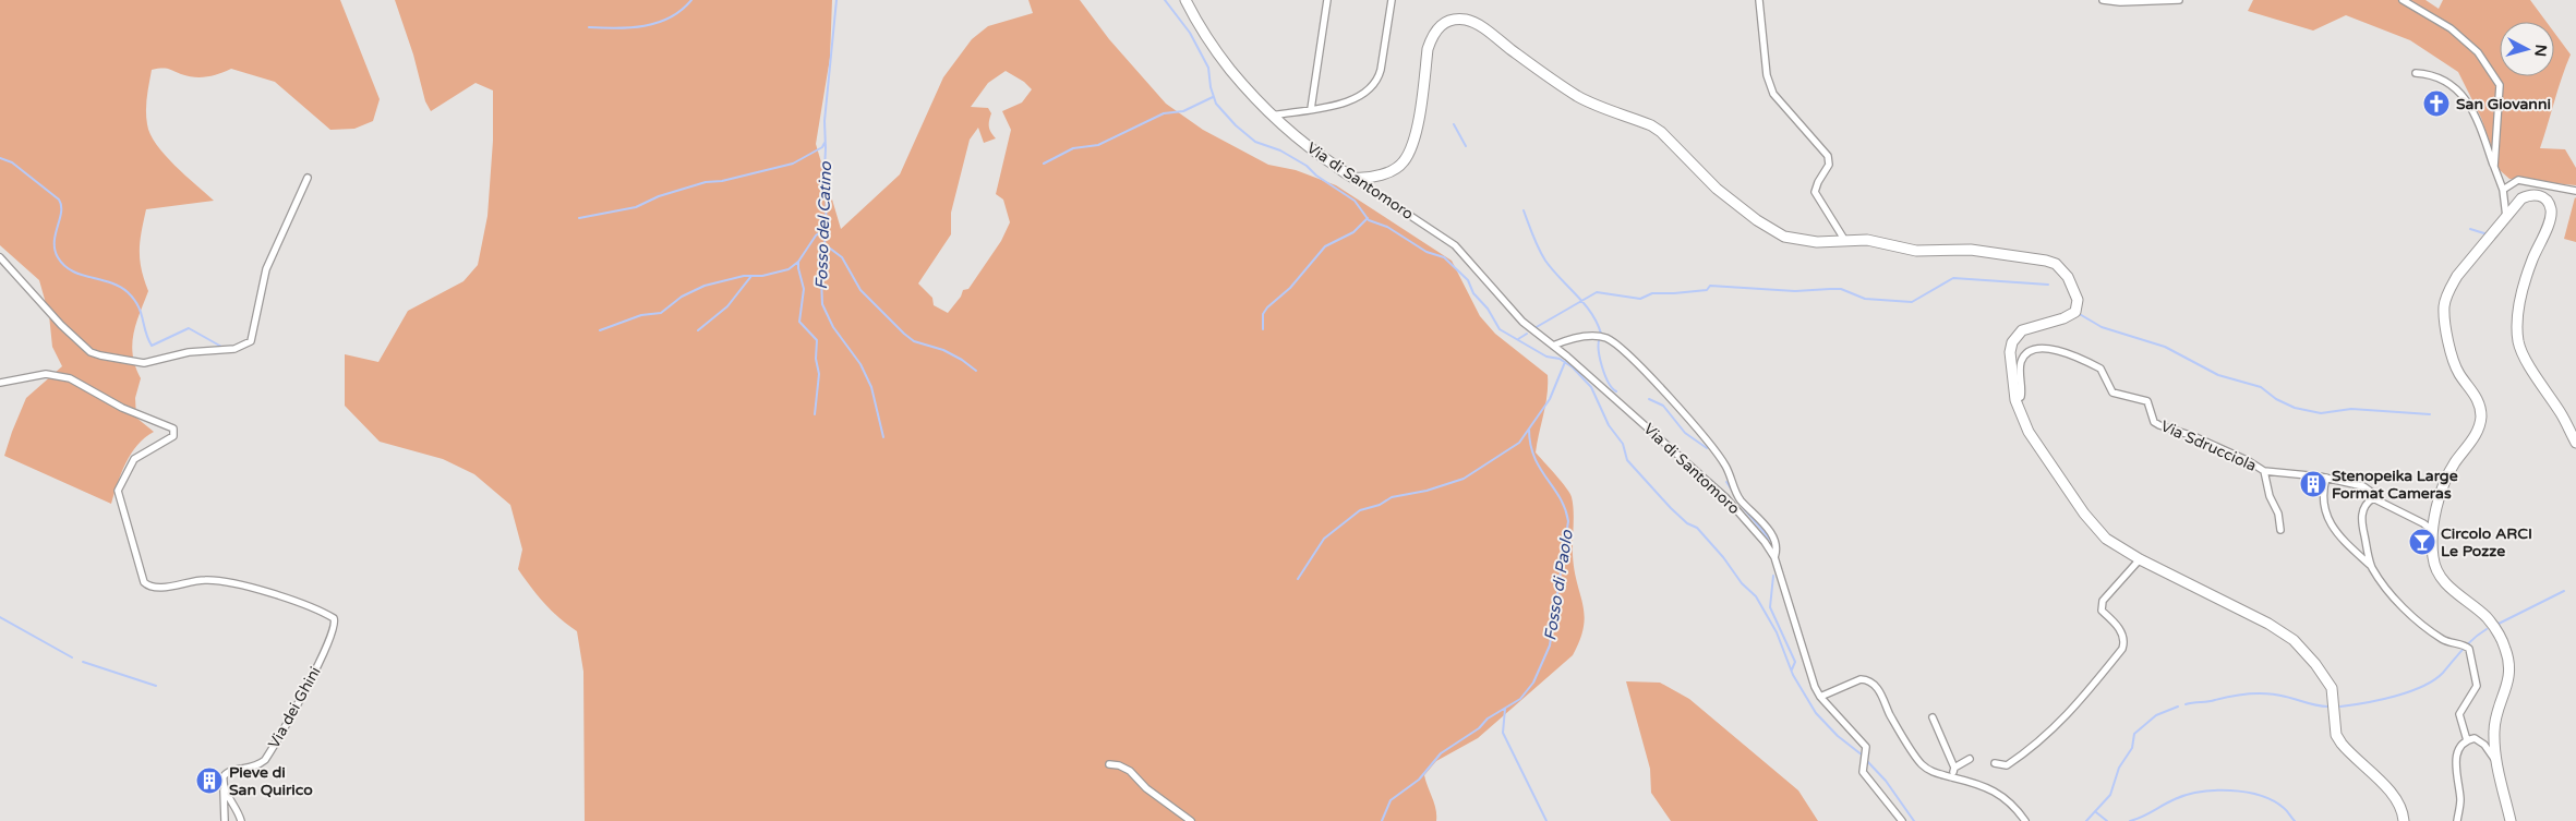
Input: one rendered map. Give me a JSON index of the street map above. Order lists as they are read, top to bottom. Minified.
{"streets":{"main road":["Via di Santomoro"],"street":["Via Sdrucciola","Via dei Ghini"]},"water":["Fosso del Catino","Fosso di Paolo"],"places":{"church":["San Giovanni"],"building":["Stenopeika Large Format Cameras","Pieve di San Quirico"],"bar":["Circolo ARCI Le Pozze"]},"north":"right"}
